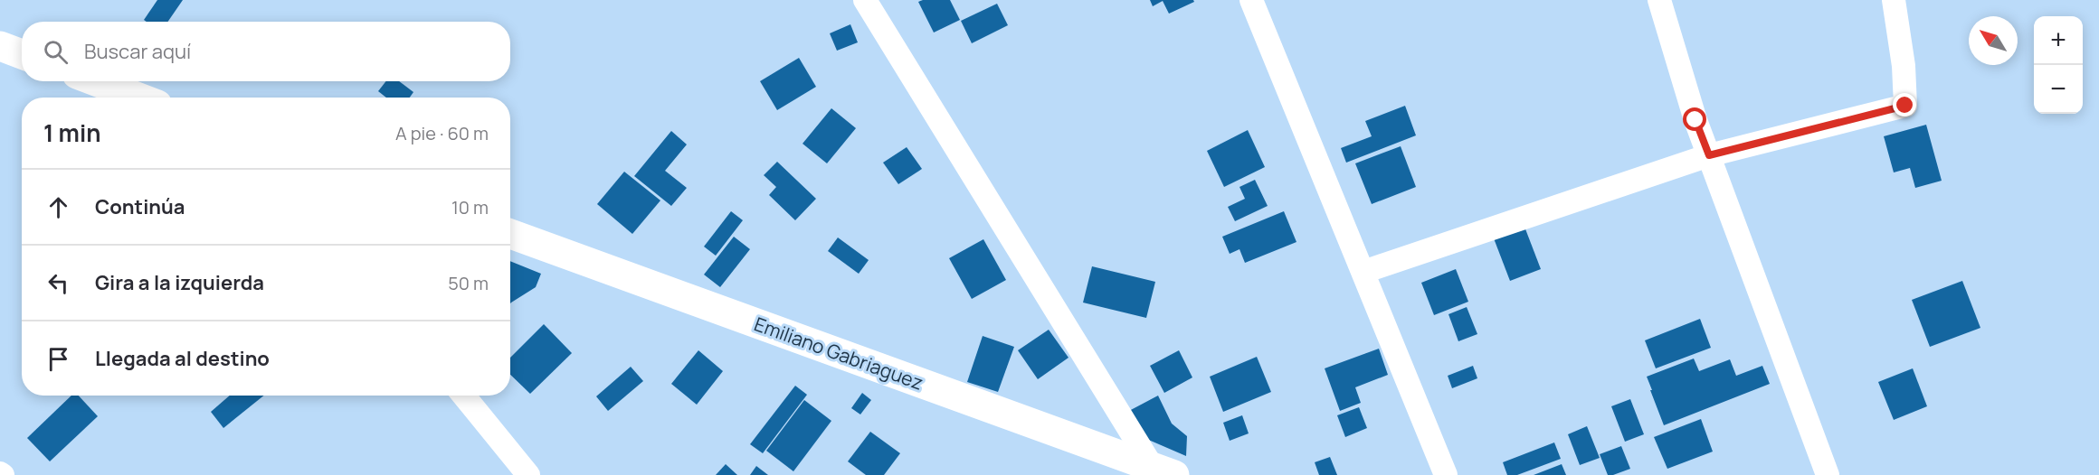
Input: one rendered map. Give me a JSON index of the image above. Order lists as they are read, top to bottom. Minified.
{"streets":{"main road":["Emiliano Gabriaguez"]},"north":"top left","page":{"map_buttons":["+","−"],"search":"Buscar aquí","heading":["1 min","A pie · 60 m"],"list":[["Continúa","10 m"],["Gira a la izquierda","50 m"],"Llegada al destino"]}}
